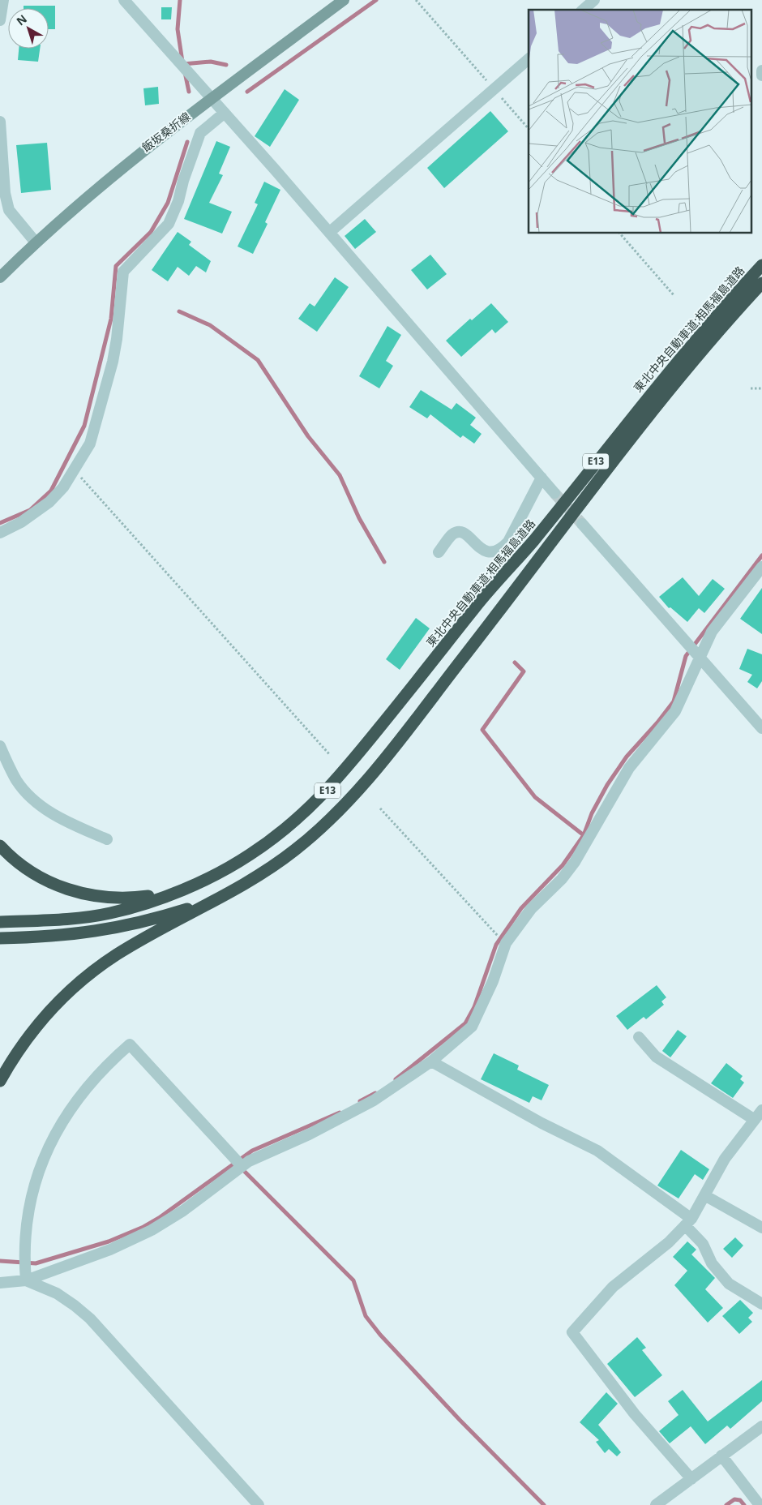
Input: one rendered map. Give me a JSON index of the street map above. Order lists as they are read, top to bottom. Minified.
{"streets":{"highway":["東北中央自動車道;相馬福島道路","E13"],"main road":["飯坂桑折線"]},"crossings":[["東北中央自動車道;相馬福島道路","E13"]],"north":"top left"}
